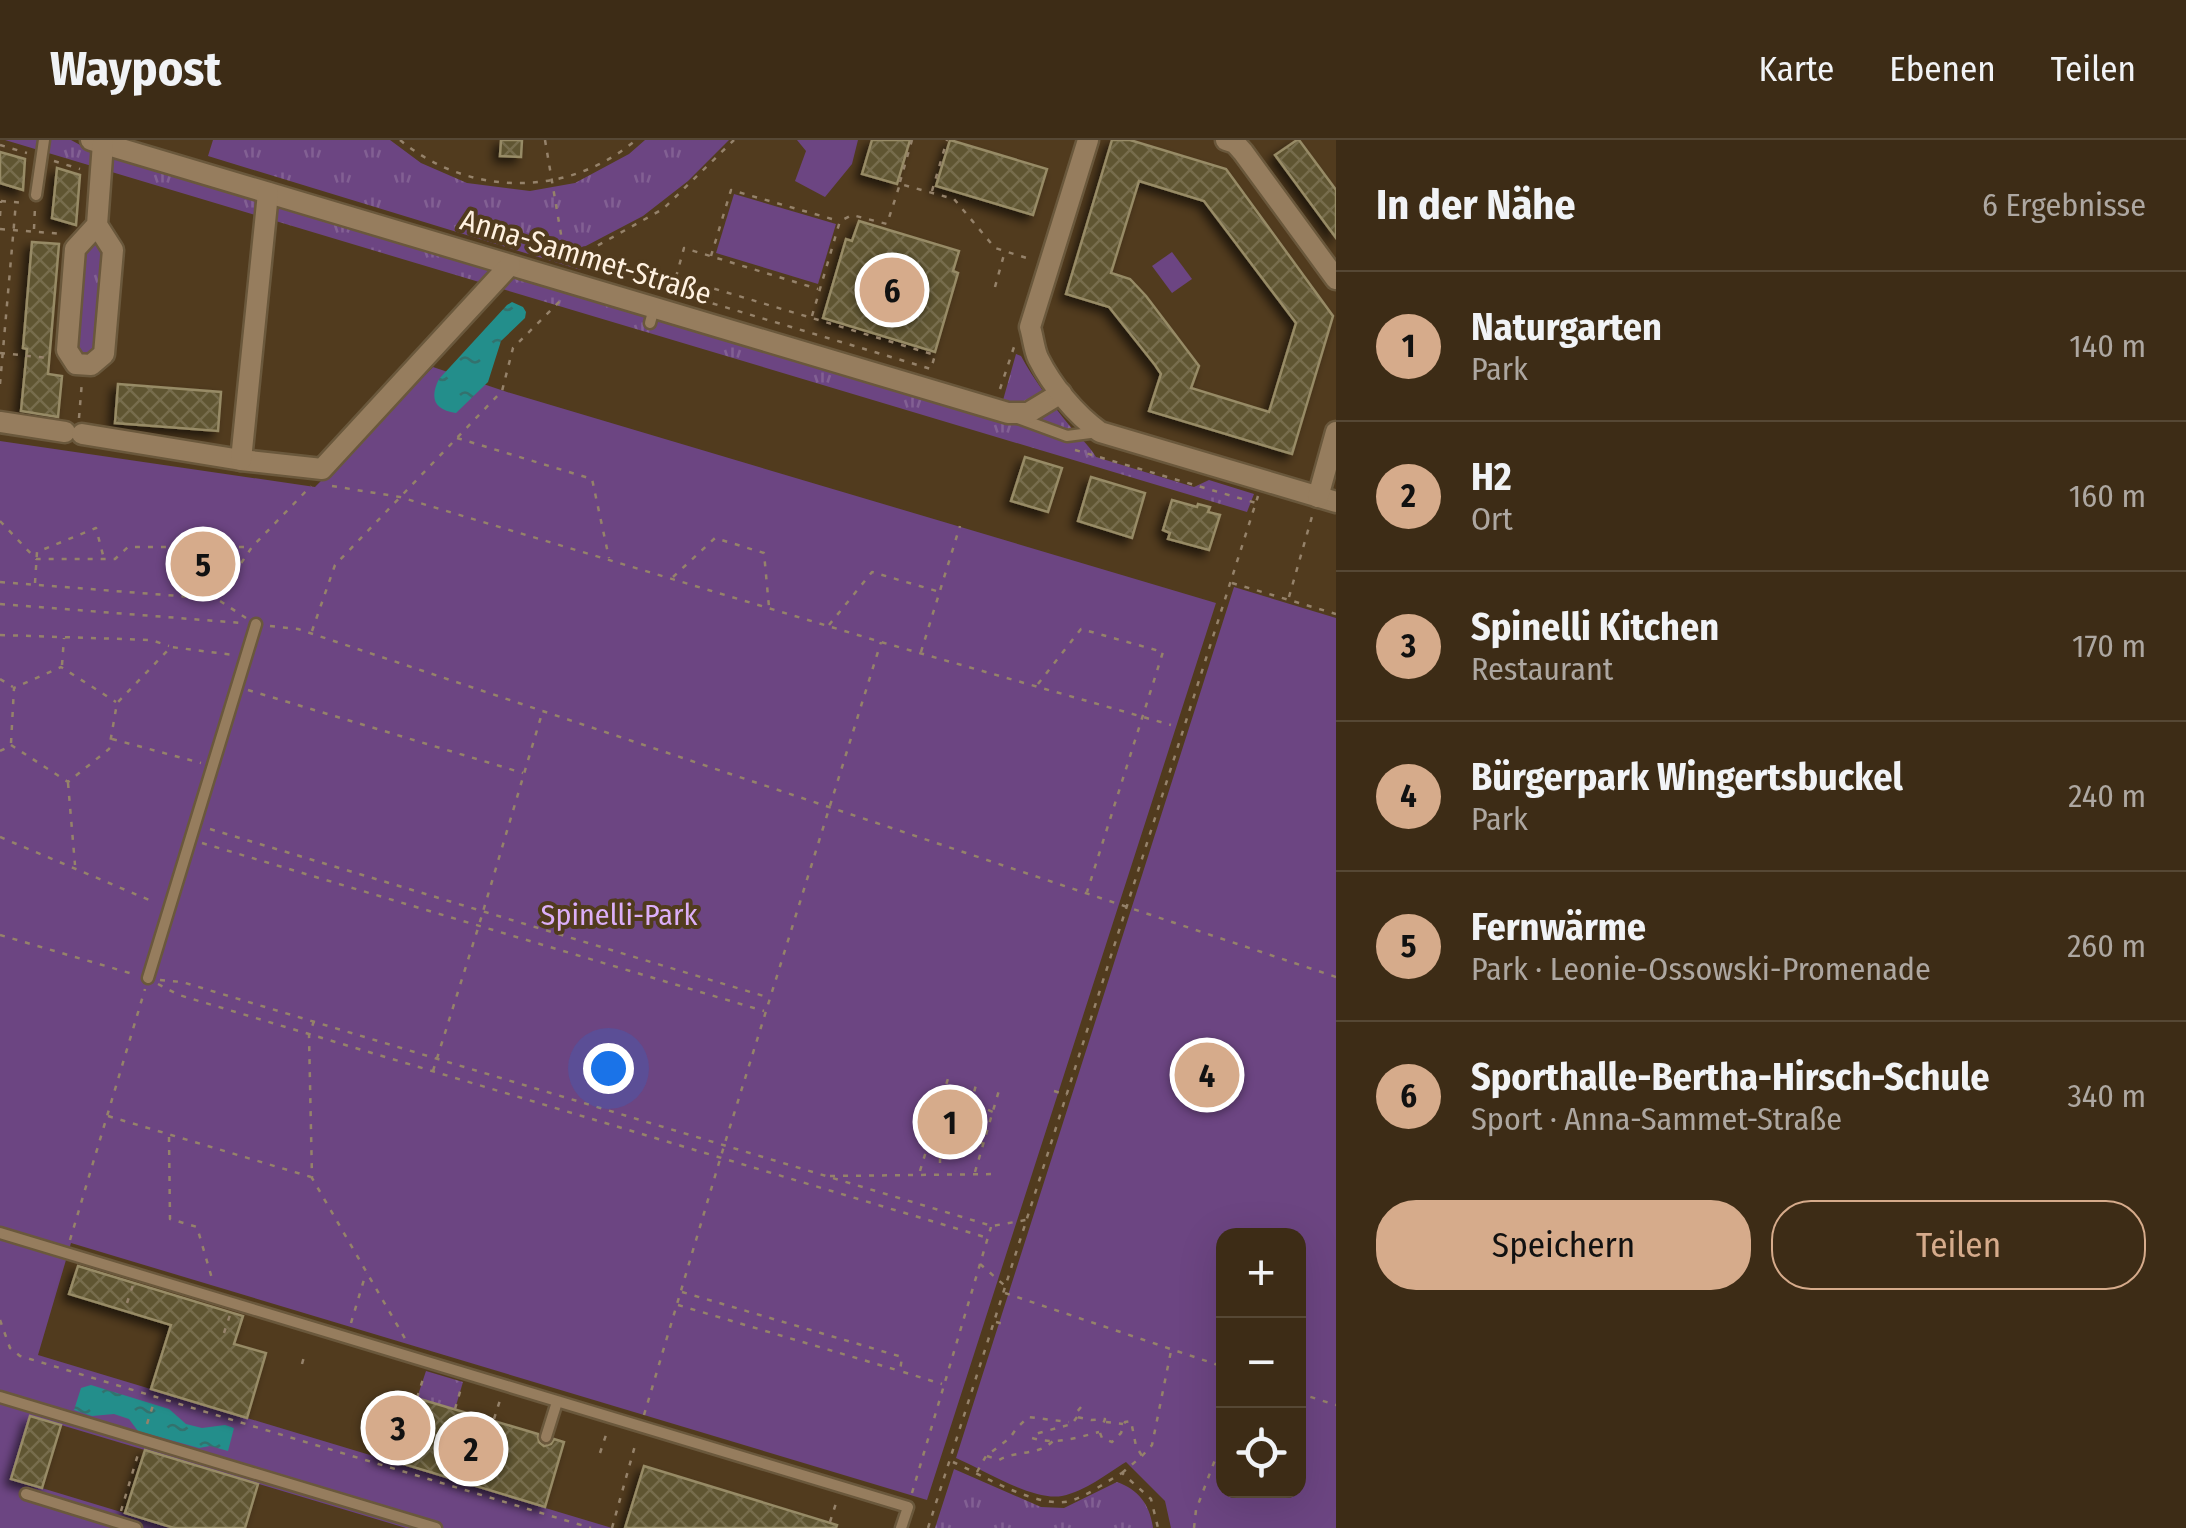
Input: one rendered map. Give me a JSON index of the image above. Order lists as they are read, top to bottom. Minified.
{"streets":{"street":["Anna-Sammet-Straße"]},"parks":["Spinelli-Park"],"page":{"header":"Waypost","nav":["Karte","Ebenen","Teilen"],"heading":["In der Nähe","6 Ergebnisse"],"pins":["6","5","4","1","3","2"],"list":[{"mark":"1","name":"Naturgarten","note":"Park","value":"140 m"},{"mark":"2","name":"H2","note":"Ort","value":"160 m"},{"mark":"3","name":"Spinelli Kitchen","note":"Restaurant","value":"170 m"},{"mark":"4","name":"Bürgerpark Wingertsbuckel","note":"Park","value":"240 m"},{"mark":"5","name":"Fernwärme","note":"Park · Leonie-Ossowski-Promenade","value":"260 m"},{"mark":"6","name":"Sporthalle-Bertha-Hirsch-Schule","note":"Sport · Anna-Sammet-Straße","value":"340 m"}],"buttons":["Speichern","Teilen"],"map_buttons":["+","−"]}}
